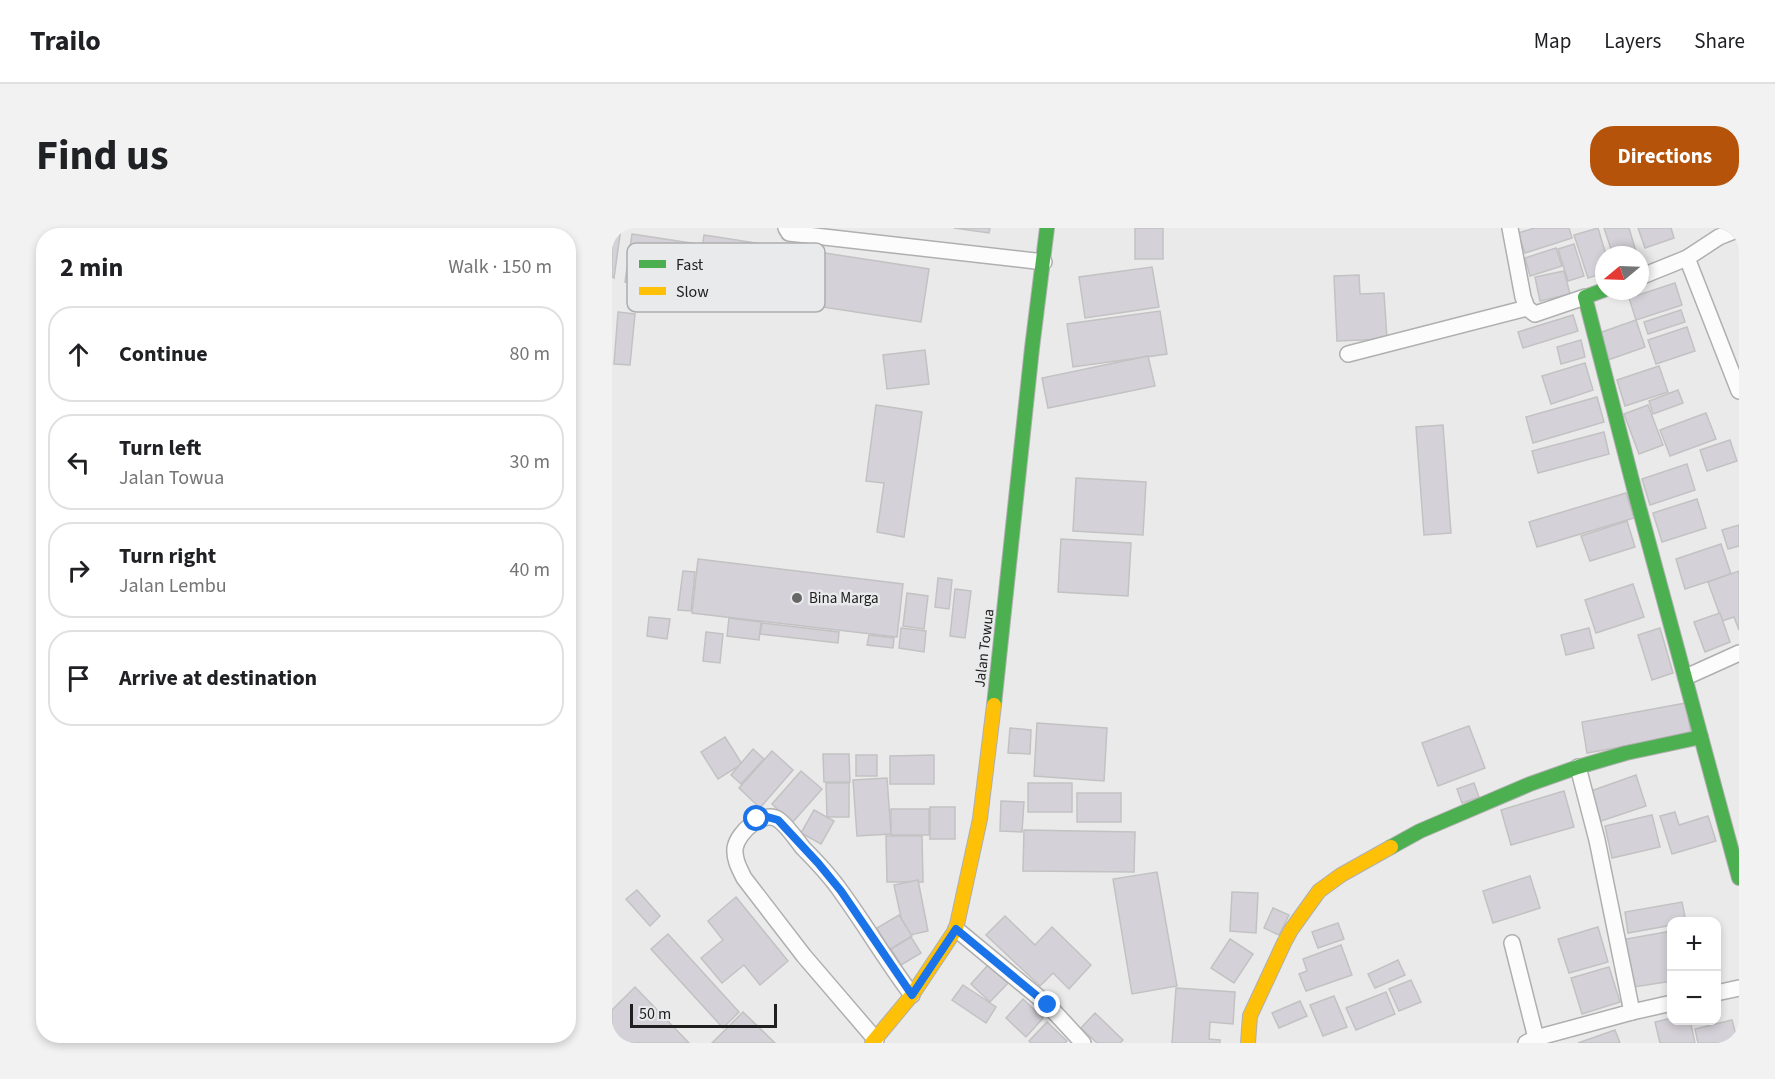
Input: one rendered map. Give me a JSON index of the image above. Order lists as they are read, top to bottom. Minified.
{"streets":{"street":["Jalan Towua"]},"places":["Bina Marga"],"legend":["Fast","Slow"],"scale_bar":"50 m","north":"left","page":{"header":"Trailo","nav":["Map","Layers","Share"],"title":"Find us","buttons":"Directions","heading":["2 min","Walk · 150 m"],"list":[["Continue","80 m"],["Turn left","Jalan Towua","30 m"],["Turn right","Jalan Lembu","40 m"],"Arrive at destination"],"map_buttons":["+","−"],"scale":"50 m"}}
